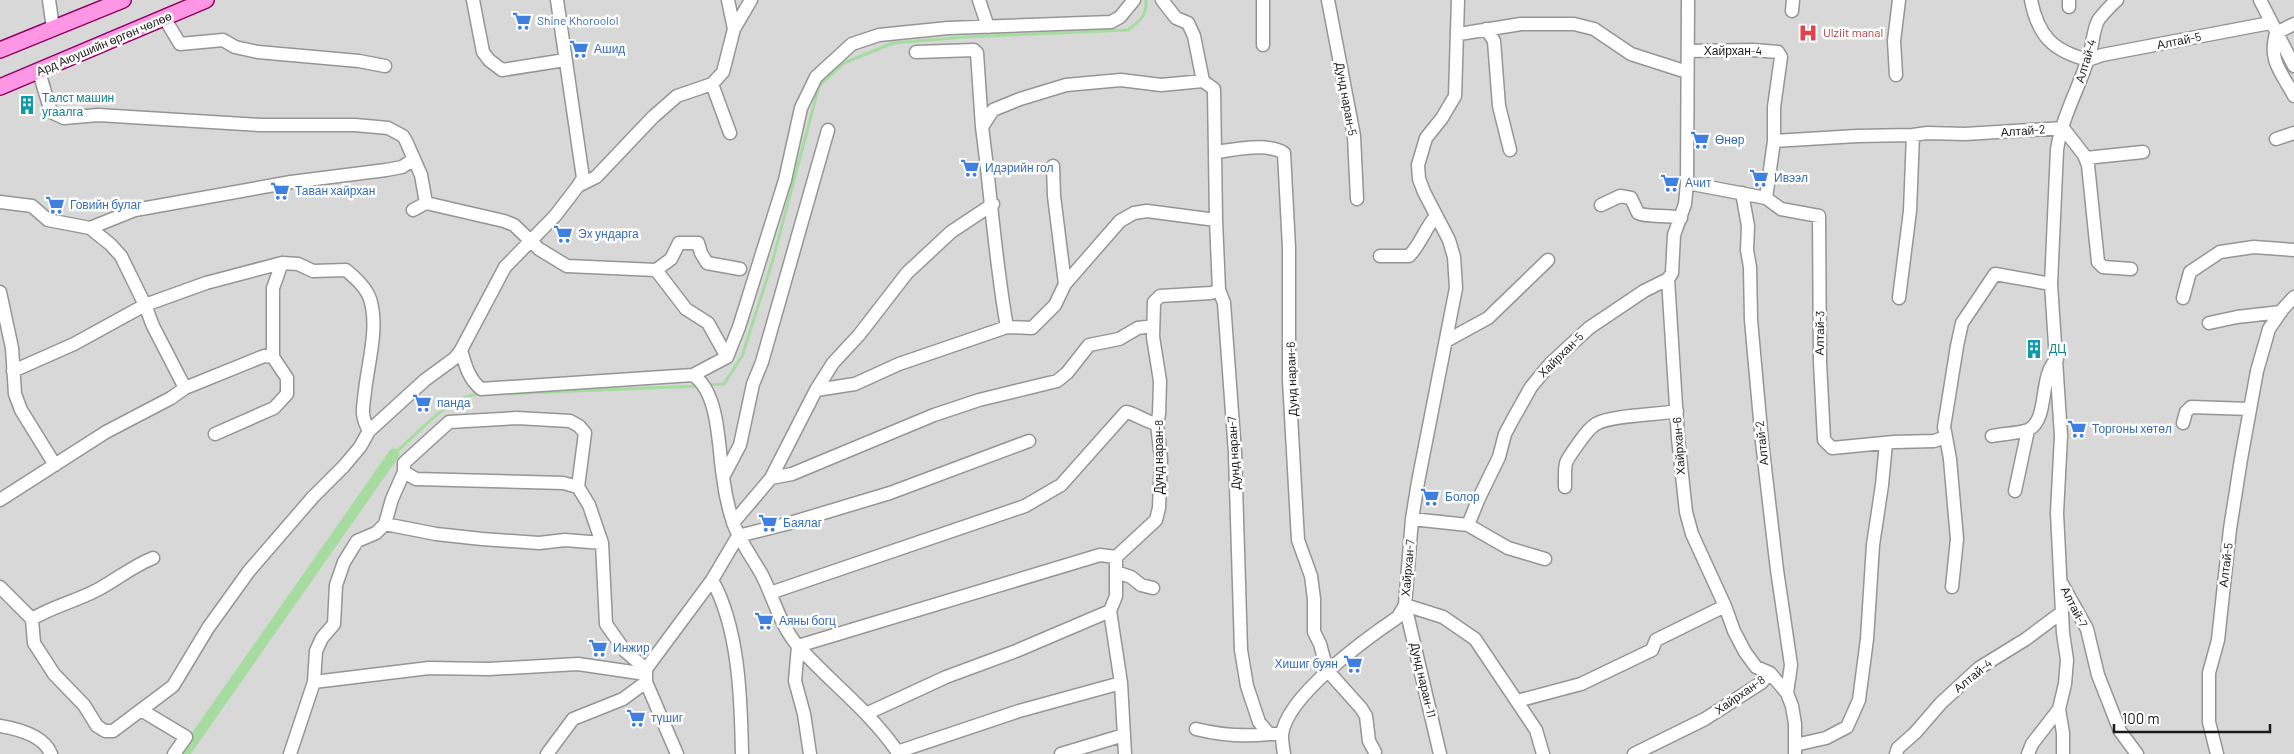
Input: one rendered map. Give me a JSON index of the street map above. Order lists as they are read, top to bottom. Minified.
{"streets":{"main road":["Ард Аюушийн өргөн чөлөө"],"street":["Алтай-5","Хайрхан-4","Алтай-4","Дунд наран-5","Алтай-2","Алтай-3","Хайрхан-5","Дунд наран-6","Хайрхан-6","Дунд наран-7","Дунд наран-8","Хайрхан-7","Алтай-7","Дунд наран-11","Хайрхан-8"]},"crossings":[["Алтай-5","Алтай-4"],["Хайрхан-4","Алтай-2"],["Алтай-4","Алтай-2"],["Алтай-4","Алтай-7"],["Хайрхан-5","Хайрхан-6"],["Дунд наран-6","Дунд наран-7"],["Хайрхан-6","Хайрхан-8"],["Дунд наран-7","Дунд наран-8"],["Хайрхан-7","Дунд наран-11"]],"places":{"supermarket":["Shine Khoroolol","Ашид","Өнөр","Идэрийн гол","Ивээл","Ачит","Таван хайрхан","Говийн булаг","Эх ундарга","панда","Торгоны хөтөл","Болор","Баялаг","Аяны богц","Инжир","Хишиг буян","түшиг"],"hospital":["Ulziit manal"],"building":["Талст машин угаалга","ДЦ"]},"scale_bar":"100 m"}
